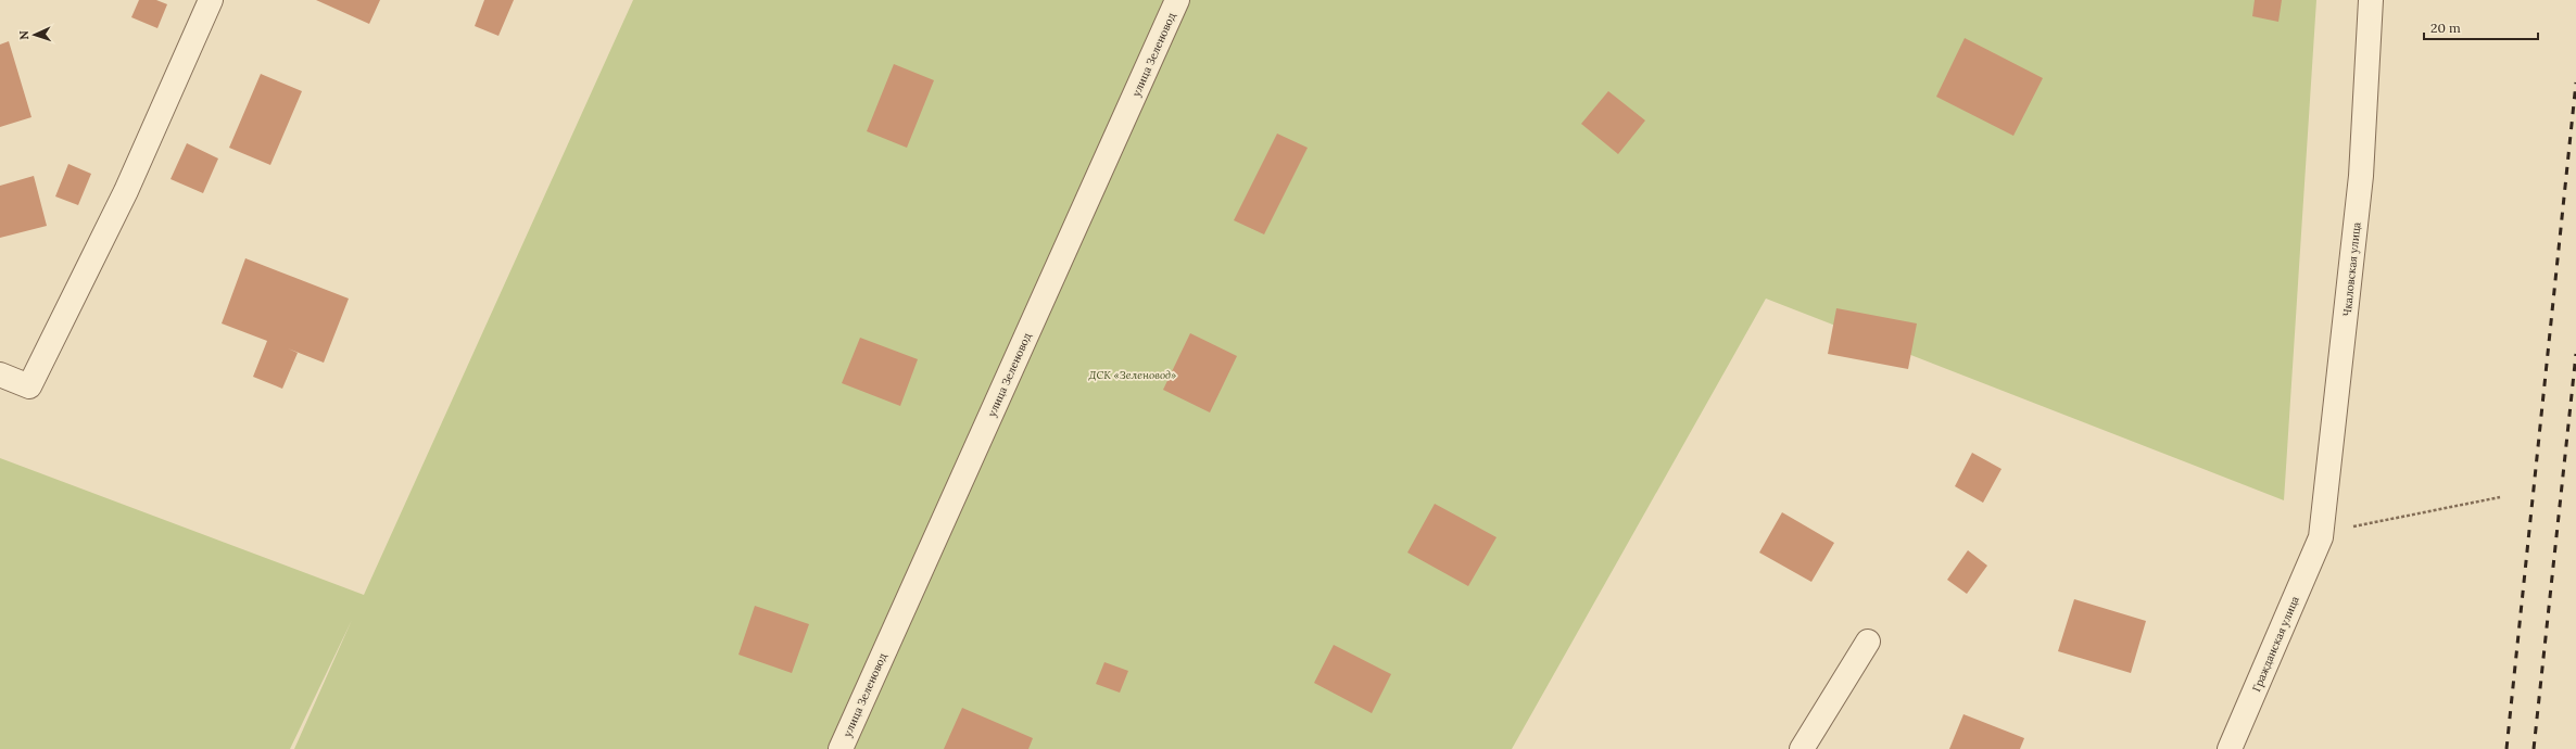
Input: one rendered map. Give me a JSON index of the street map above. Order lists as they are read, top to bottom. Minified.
{"streets":{"street":["улица Зеленовод","Чкаловская улица","Гражданская улица"]},"crossings":[["Чкаловская улица","Гражданская улица"]],"parks":["ДСК «Зеленовод»"],"scale_bar":"20 m","north":"left"}
